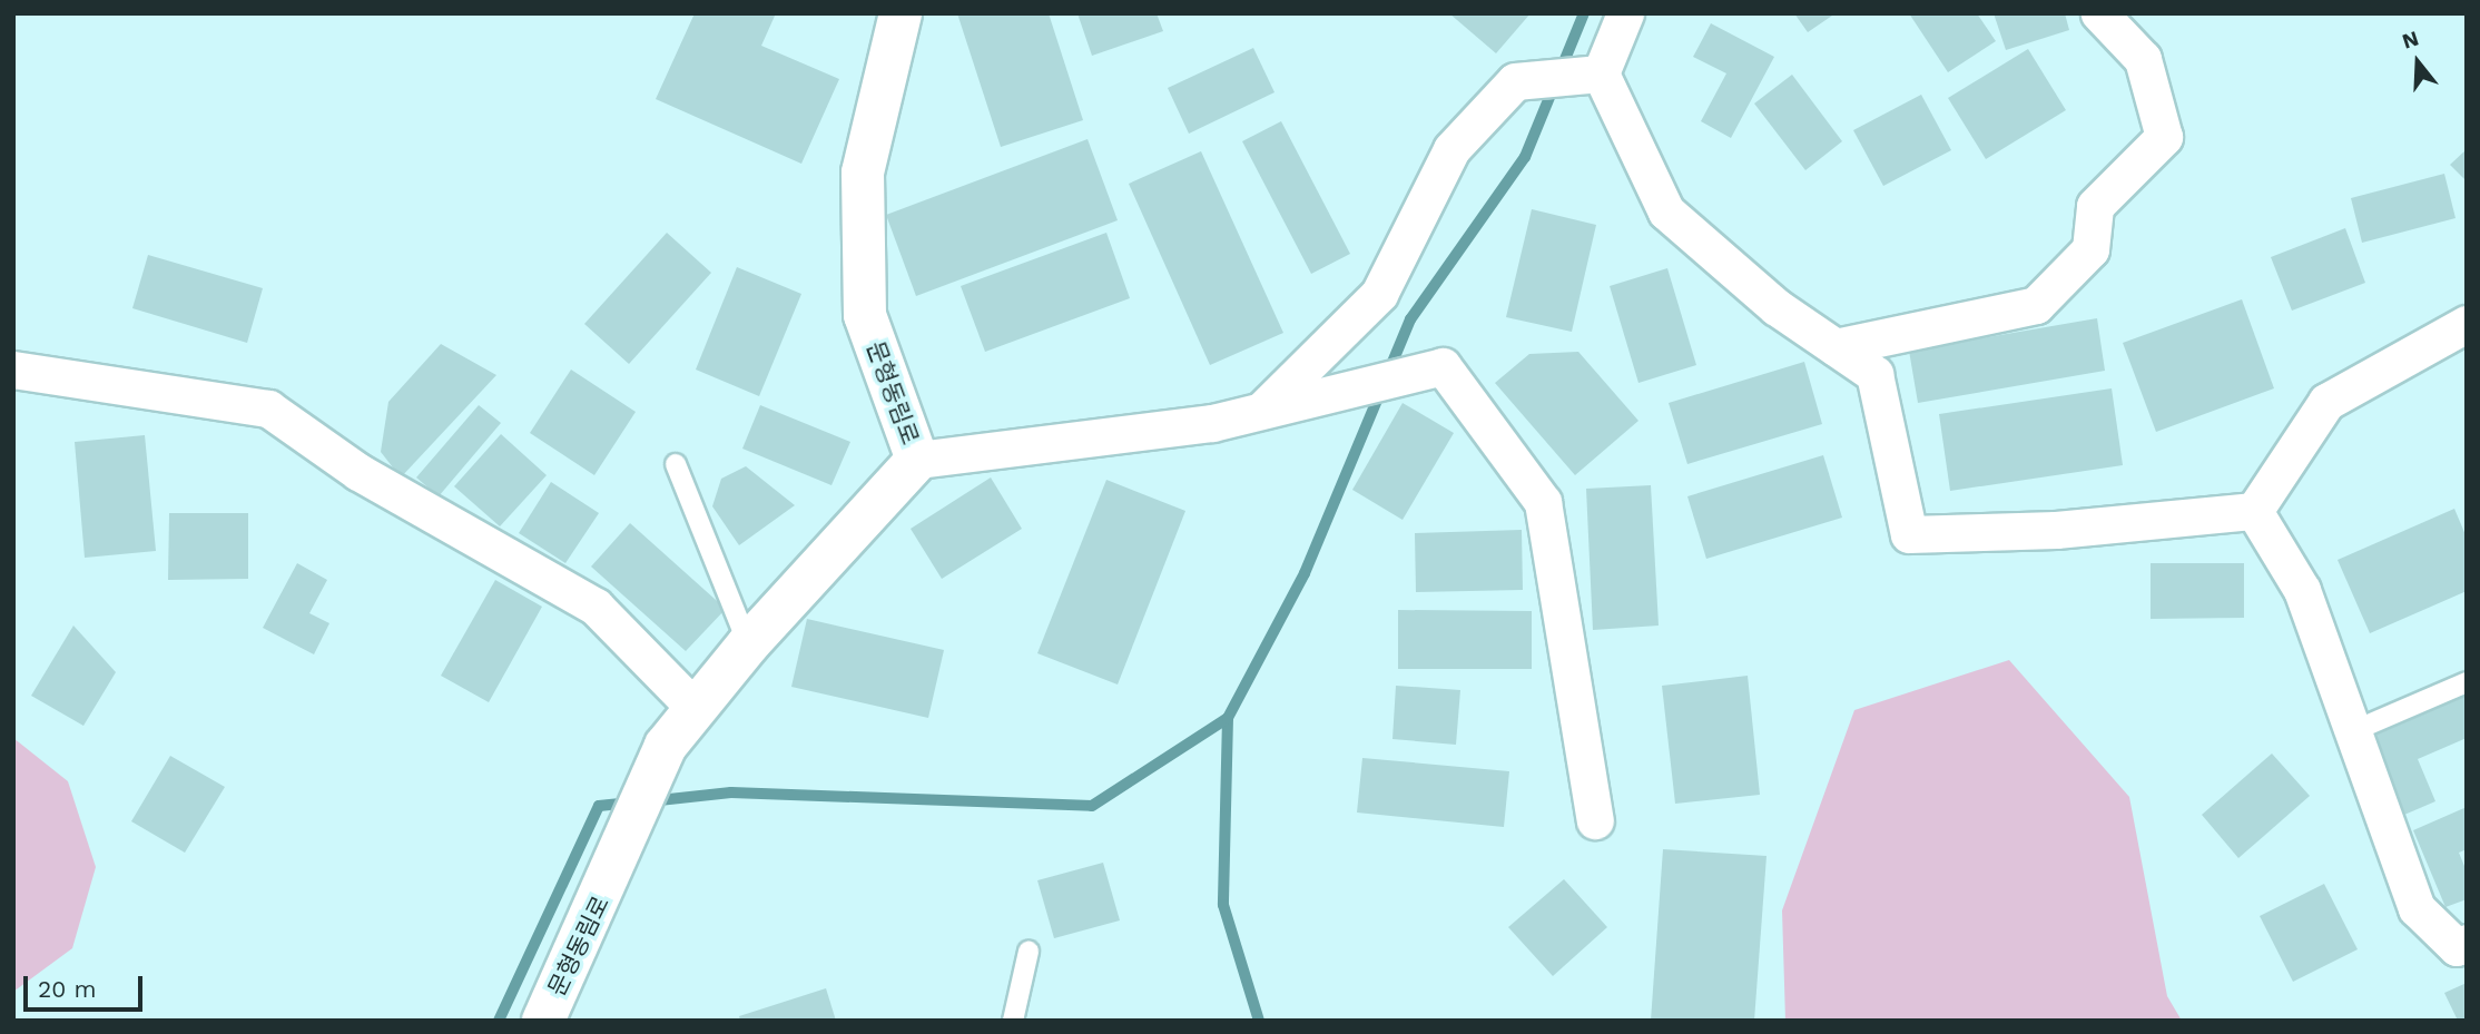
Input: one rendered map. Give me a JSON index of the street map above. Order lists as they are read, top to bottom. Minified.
{"streets":{"street":["문형동림로"]},"scale_bar":"20 m","north":"top"}
